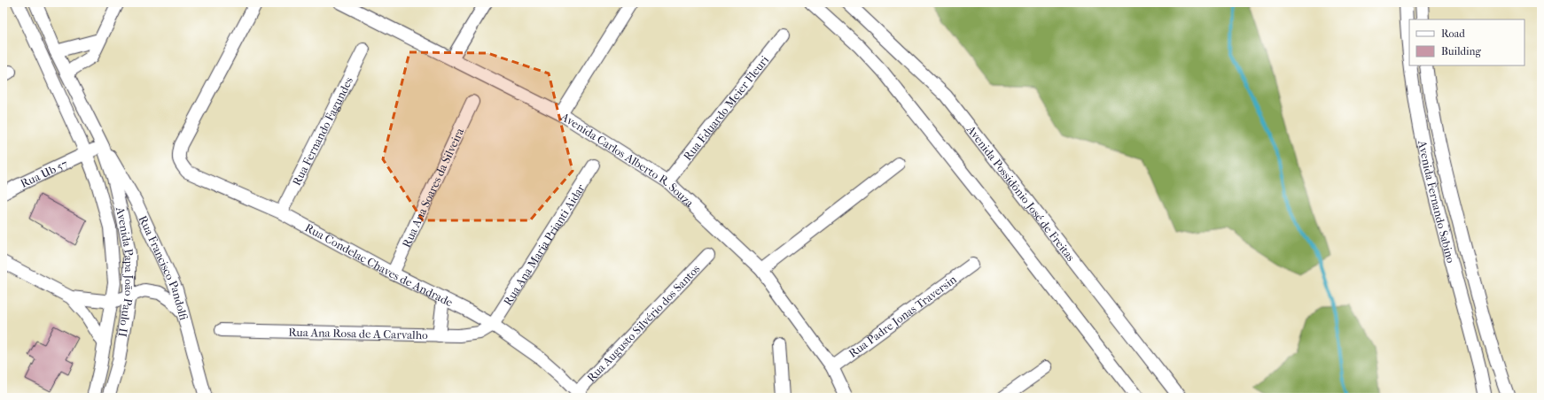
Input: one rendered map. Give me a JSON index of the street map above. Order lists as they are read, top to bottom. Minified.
{"streets":{"street":["Rua Eduardo Meier Fleuri","Rua Fernando Fagundes","Avenida Carlos Alberto R. Souza","Rua Ub 57","Rua Ana Soares da Silveira","Avenida Possidônio José de Freitas","Avenida Fernando Sabino","Rua Ana Maria Prianti Aidar","Rua Condelac Chaves de Andrade","Rua Francisco Pandolfi","Avenida Papa João Paulo II","Rua Padre Jonas Traversin","Rua Augusto Silvério dos Santos","Rua Ana Rosa de A Carvalho"]},"crossings":[["Rua Eduardo Meier Fleuri","Avenida Carlos Alberto R. Souza"],["Rua Fernando Fagundes","Rua Condelac Chaves de Andrade"],["Avenida Carlos Alberto R. Souza","Rua Padre Jonas Traversin"],["Rua Ub 57","Rua Francisco Pandolfi"],["Rua Ub 57","Avenida Papa João Paulo II"],["Rua Ana Soares da Silveira","Rua Condelac Chaves de Andrade"],["Rua Ana Maria Prianti Aidar","Rua Condelac Chaves de Andrade"],["Rua Ana Maria Prianti Aidar","Rua Ana Rosa de A Carvalho"],["Rua Condelac Chaves de Andrade","Rua Augusto Silvério dos Santos"],["Rua Condelac Chaves de Andrade","Rua Ana Rosa de A Carvalho"],["Rua Francisco Pandolfi","Avenida Papa João Paulo II"]],"legend":["Road","Building"]}
